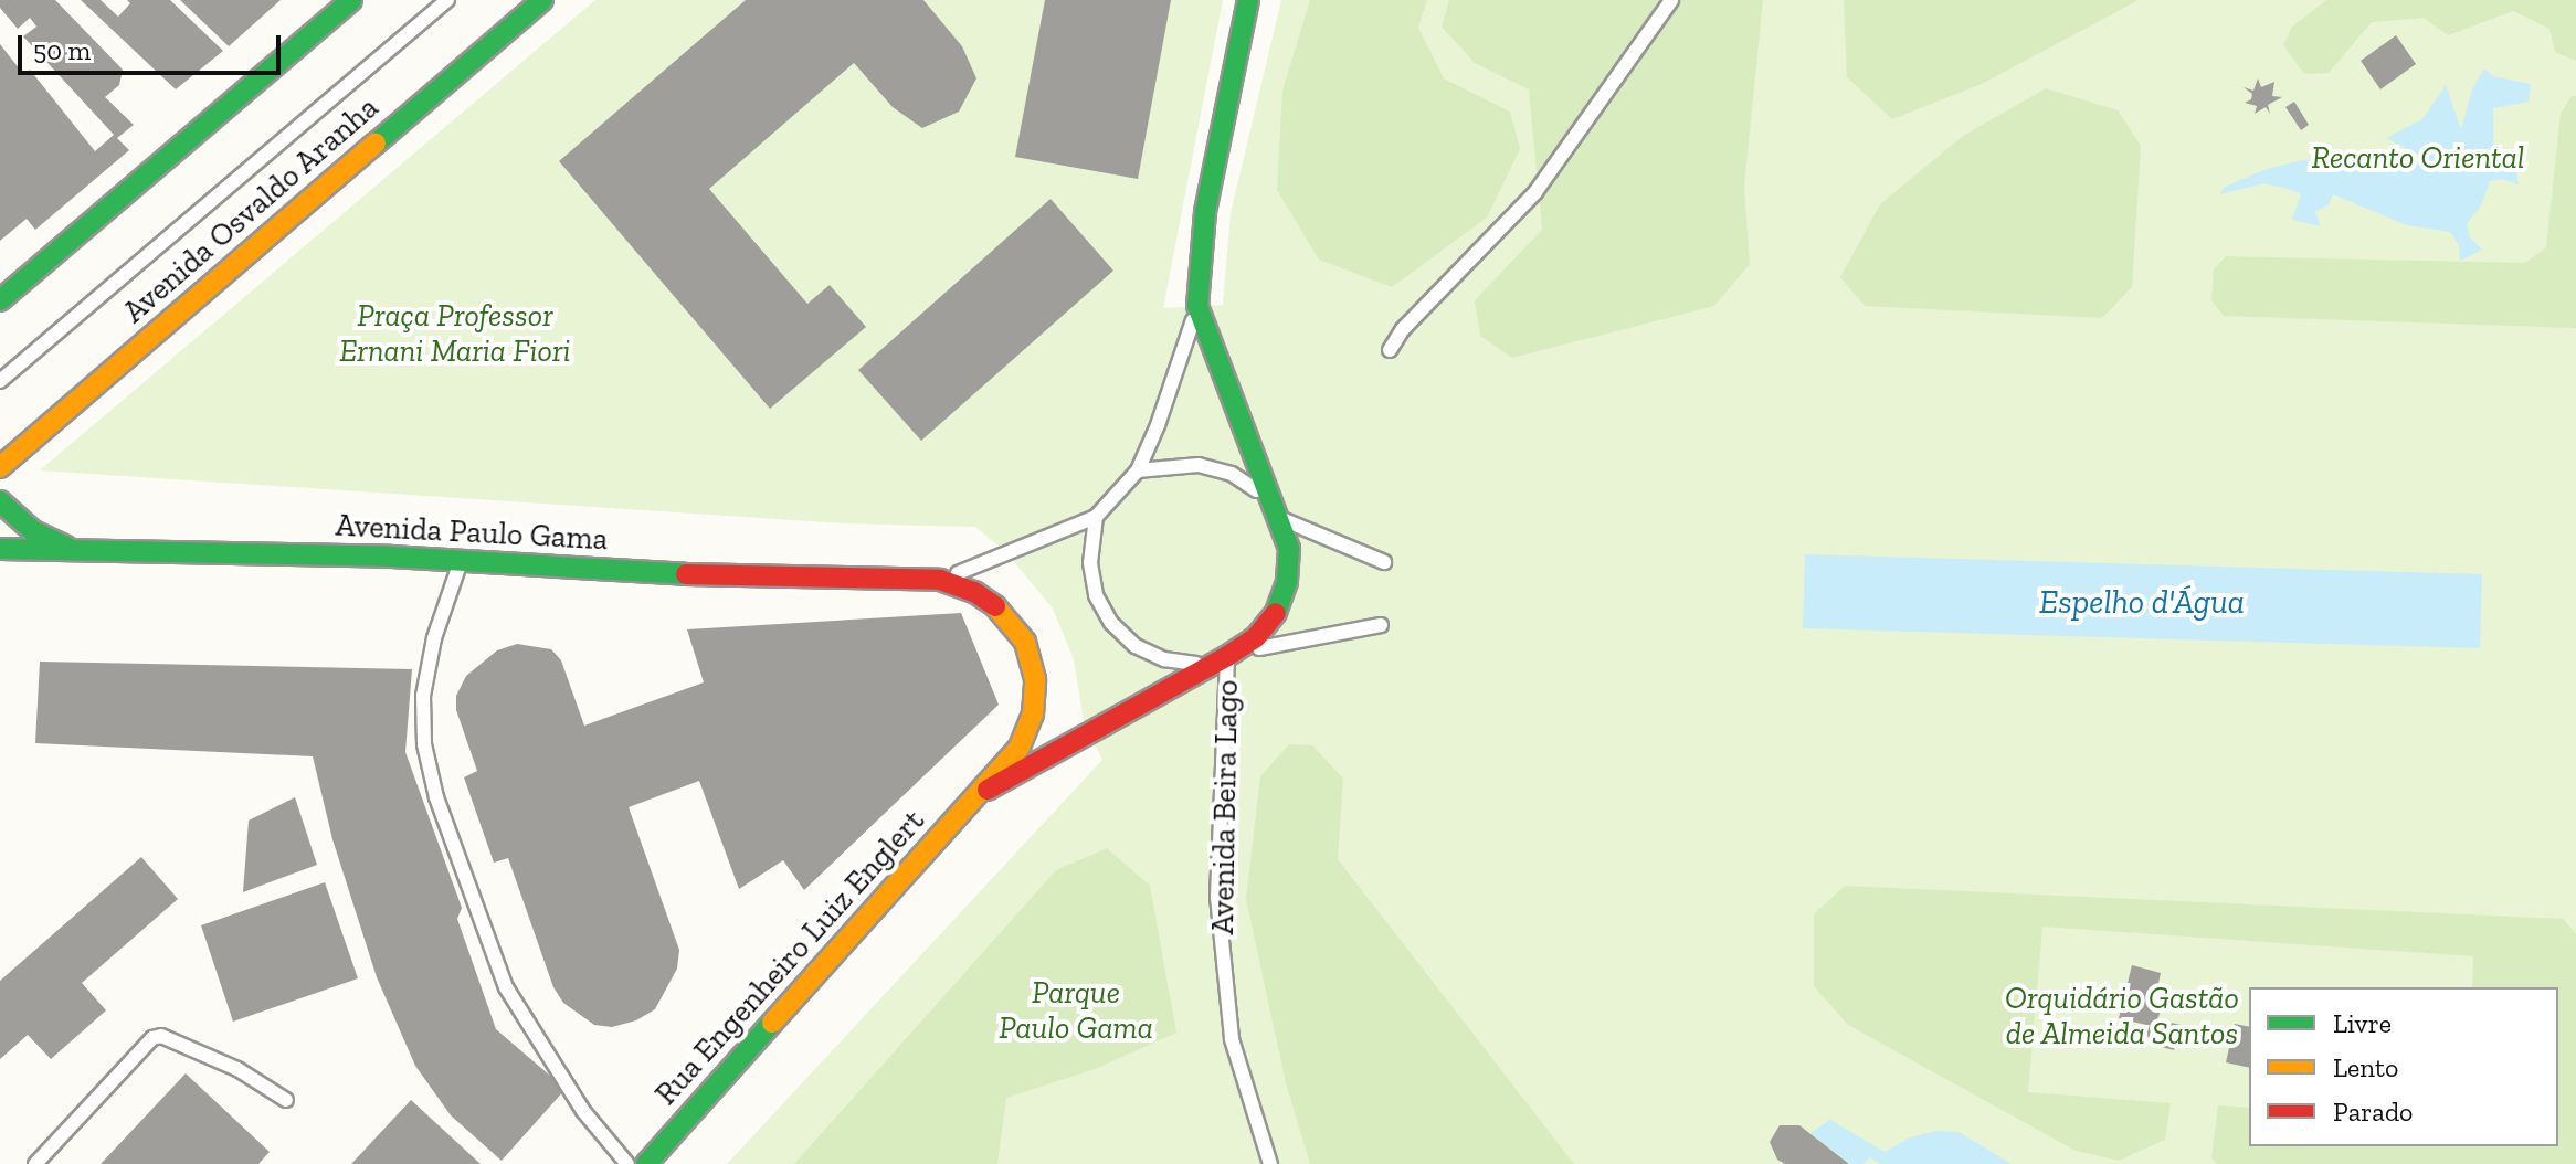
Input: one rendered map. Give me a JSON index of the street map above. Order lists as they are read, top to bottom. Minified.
{"streets":{"main road":["Avenida Osvaldo Aranha","Avenida Paulo Gama","Rua Engenheiro Luiz Englert"],"lane":["Avenida Beira Lago"]},"crossings":[["Avenida Paulo Gama","Avenida Beira Lago"],["Avenida Paulo Gama","Rua Engenheiro Luiz Englert"]],"water":["Espelho d'Água"],"parks":["Recanto Oriental","Praça Professor Ernani Maria Fiori","Parque Paulo Gama","Orquidário Gastão de Almeida Santos"],"legend":["Livre","Lento","Parado"],"scale_bar":"50 m"}
